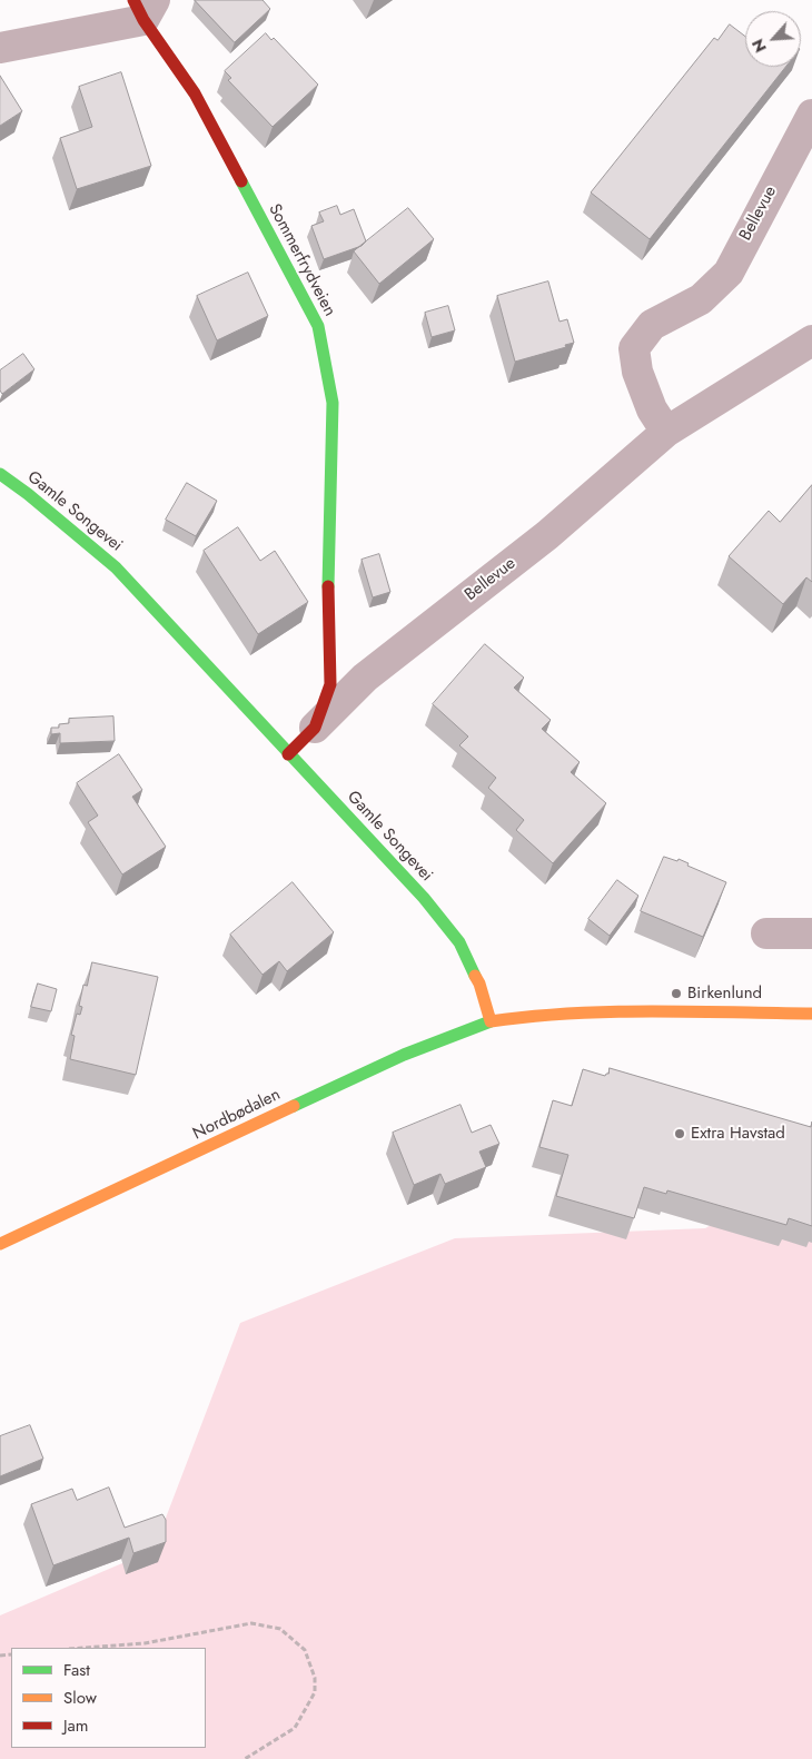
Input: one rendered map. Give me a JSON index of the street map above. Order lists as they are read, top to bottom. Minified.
{"streets":{"street":["Bellevue","Sommerfrydveien","Gamle Songevei","Nordbødalen"]},"crossings":[["Bellevue","Sommerfrydveien"],["Sommerfrydveien","Gamle Songevei"],["Gamle Songevei","Nordbødalen"]],"places":["Birkenlund","Extra Havstad"],"legend":["Fast","Slow","Jam"],"north":"bottom left"}
